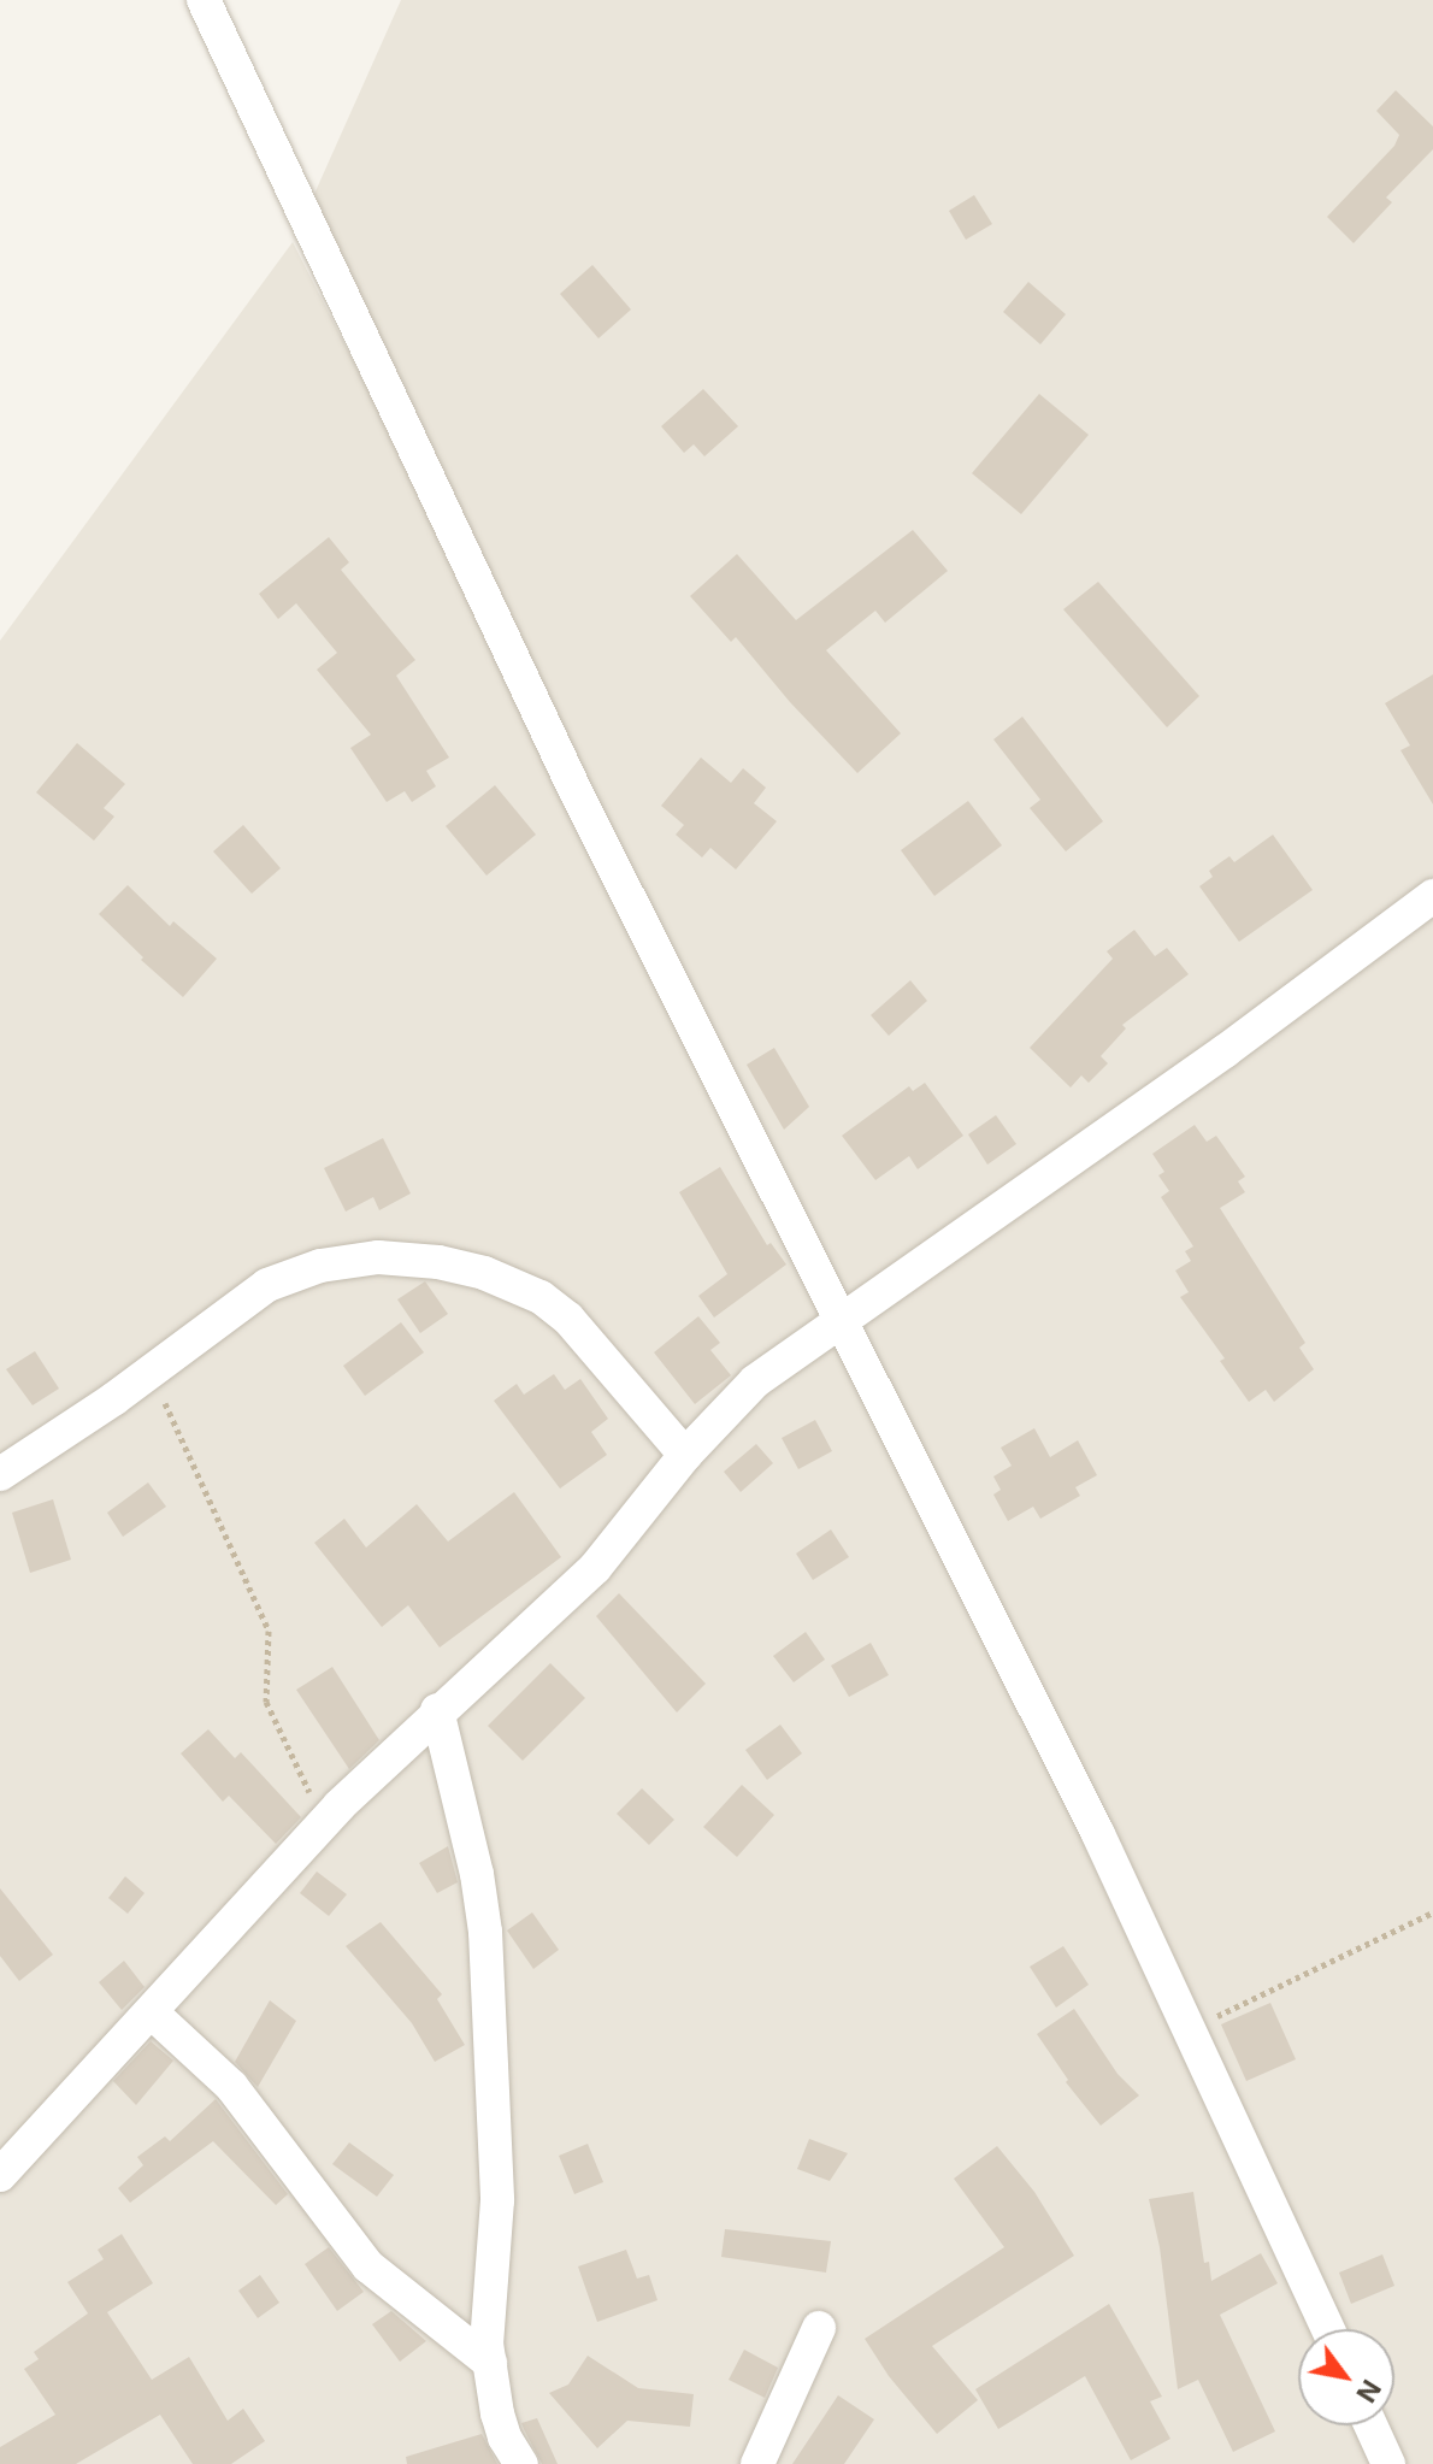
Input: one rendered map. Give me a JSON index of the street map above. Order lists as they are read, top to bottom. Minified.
{"north":"bottom right"}
